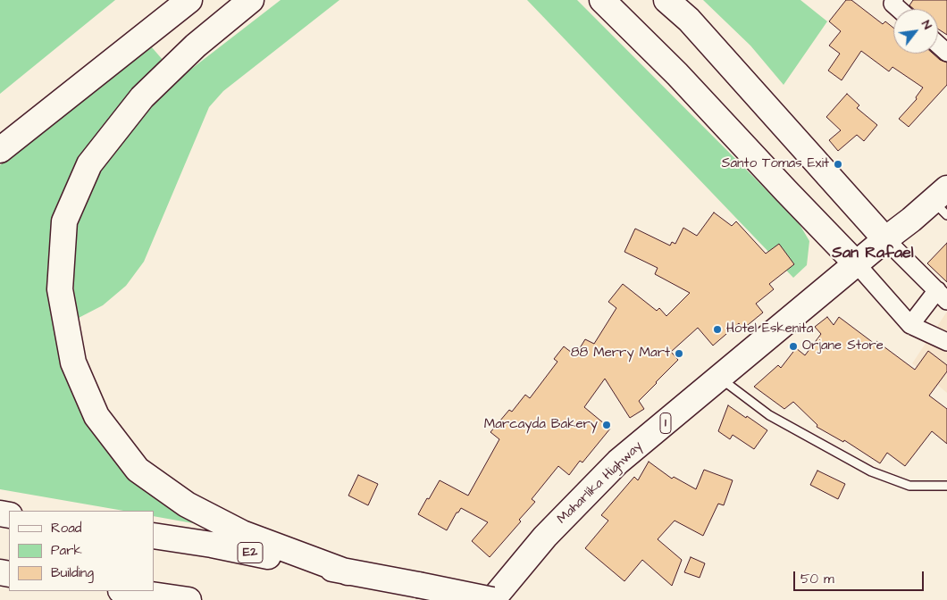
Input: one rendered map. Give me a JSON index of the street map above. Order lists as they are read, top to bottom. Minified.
{"streets":{"highway":["1","Maharlika Highway","E2"]},"crossings":[["Maharlika Highway","E2"]],"districts":["San Rafael"],"places":["Santo Tomas Exit","Hotel Eskenita","Orjane Store","88 Merry Mart","Marcayda Bakery"],"legend":["Road","Park","Building"],"scale_bar":"50 m","north":"top right"}
